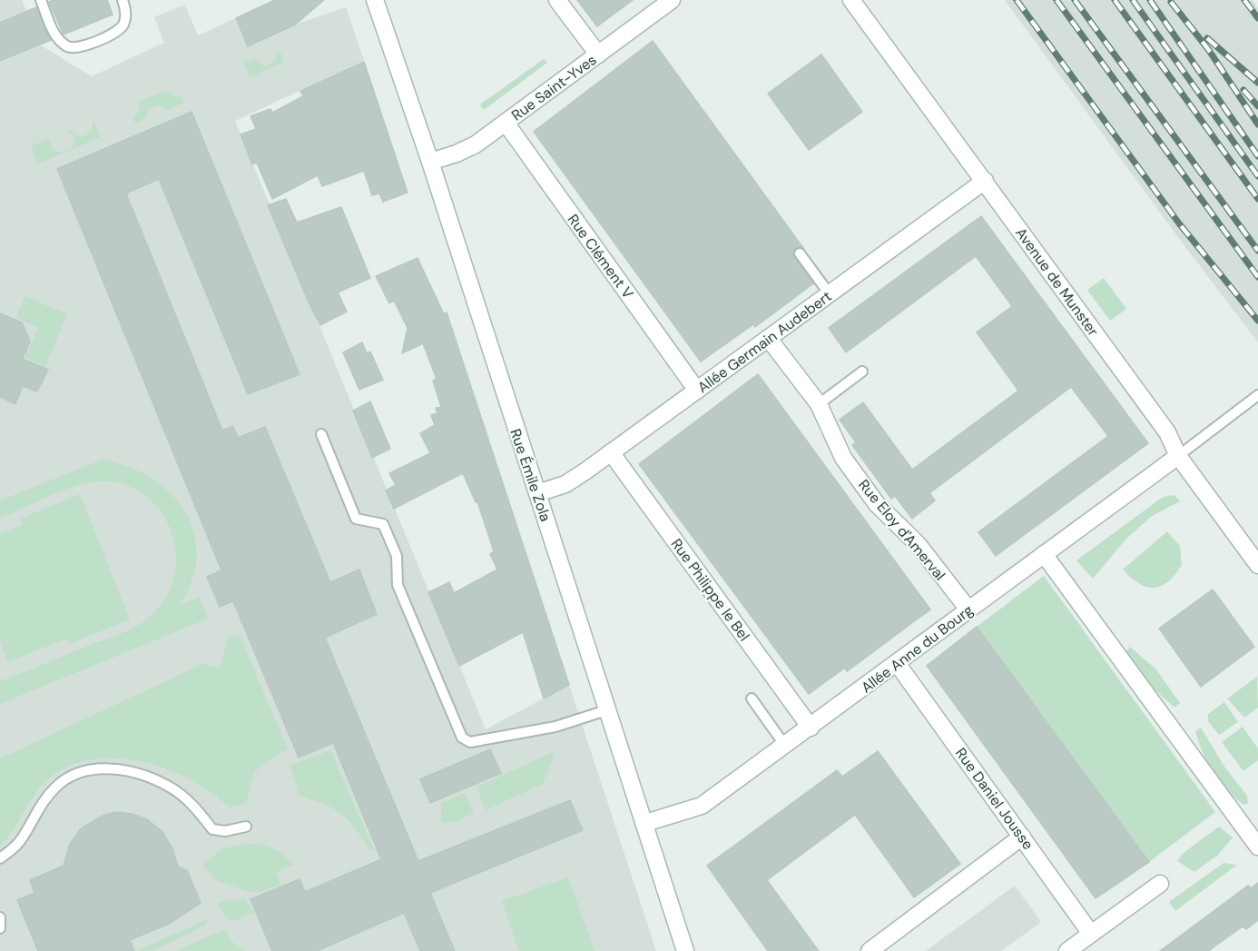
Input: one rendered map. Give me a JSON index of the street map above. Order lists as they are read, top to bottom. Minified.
{"streets":{"street":["Rue Saint-Yves","Rue Clément V","Avenue de Munster","Allée Germain Audebert","Rue Émile Zola","Rue Eloy d'Amerval","Rue Philippe le Bel","Allée Anne du Bourg","Rue Daniel Jousse"]},"crossings":[["Rue Saint-Yves","Rue Clément V"],["Rue Saint-Yves","Rue Émile Zola"],["Rue Clément V","Allée Germain Audebert"],["Avenue de Munster","Allée Germain Audebert"],["Avenue de Munster","Allée Anne du Bourg"],["Allée Germain Audebert","Rue Émile Zola"],["Allée Germain Audebert","Rue Eloy d'Amerval"],["Allée Germain Audebert","Rue Philippe le Bel"],["Rue Émile Zola","Allée Anne du Bourg"],["Rue Eloy d'Amerval","Allée Anne du Bourg"],["Rue Philippe le Bel","Allée Anne du Bourg"],["Allée Anne du Bourg","Rue Daniel Jousse"]]}
